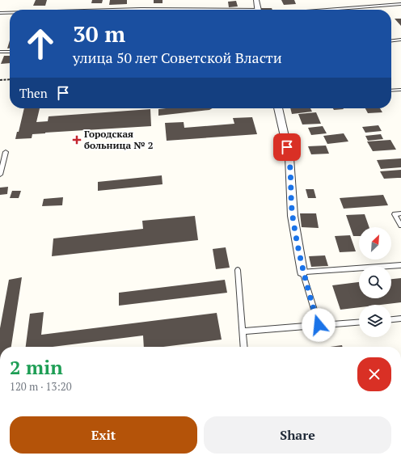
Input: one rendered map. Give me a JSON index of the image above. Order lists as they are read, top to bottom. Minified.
{"places":{"health":["Городская больница № 2"]},"north":"top right","page":{"turn":["30 m","улица 50 лет Советской Власти"],"then":"Then","heading":["2 min","120 m · 13:20"],"buttons":["Exit","Share"]}}
